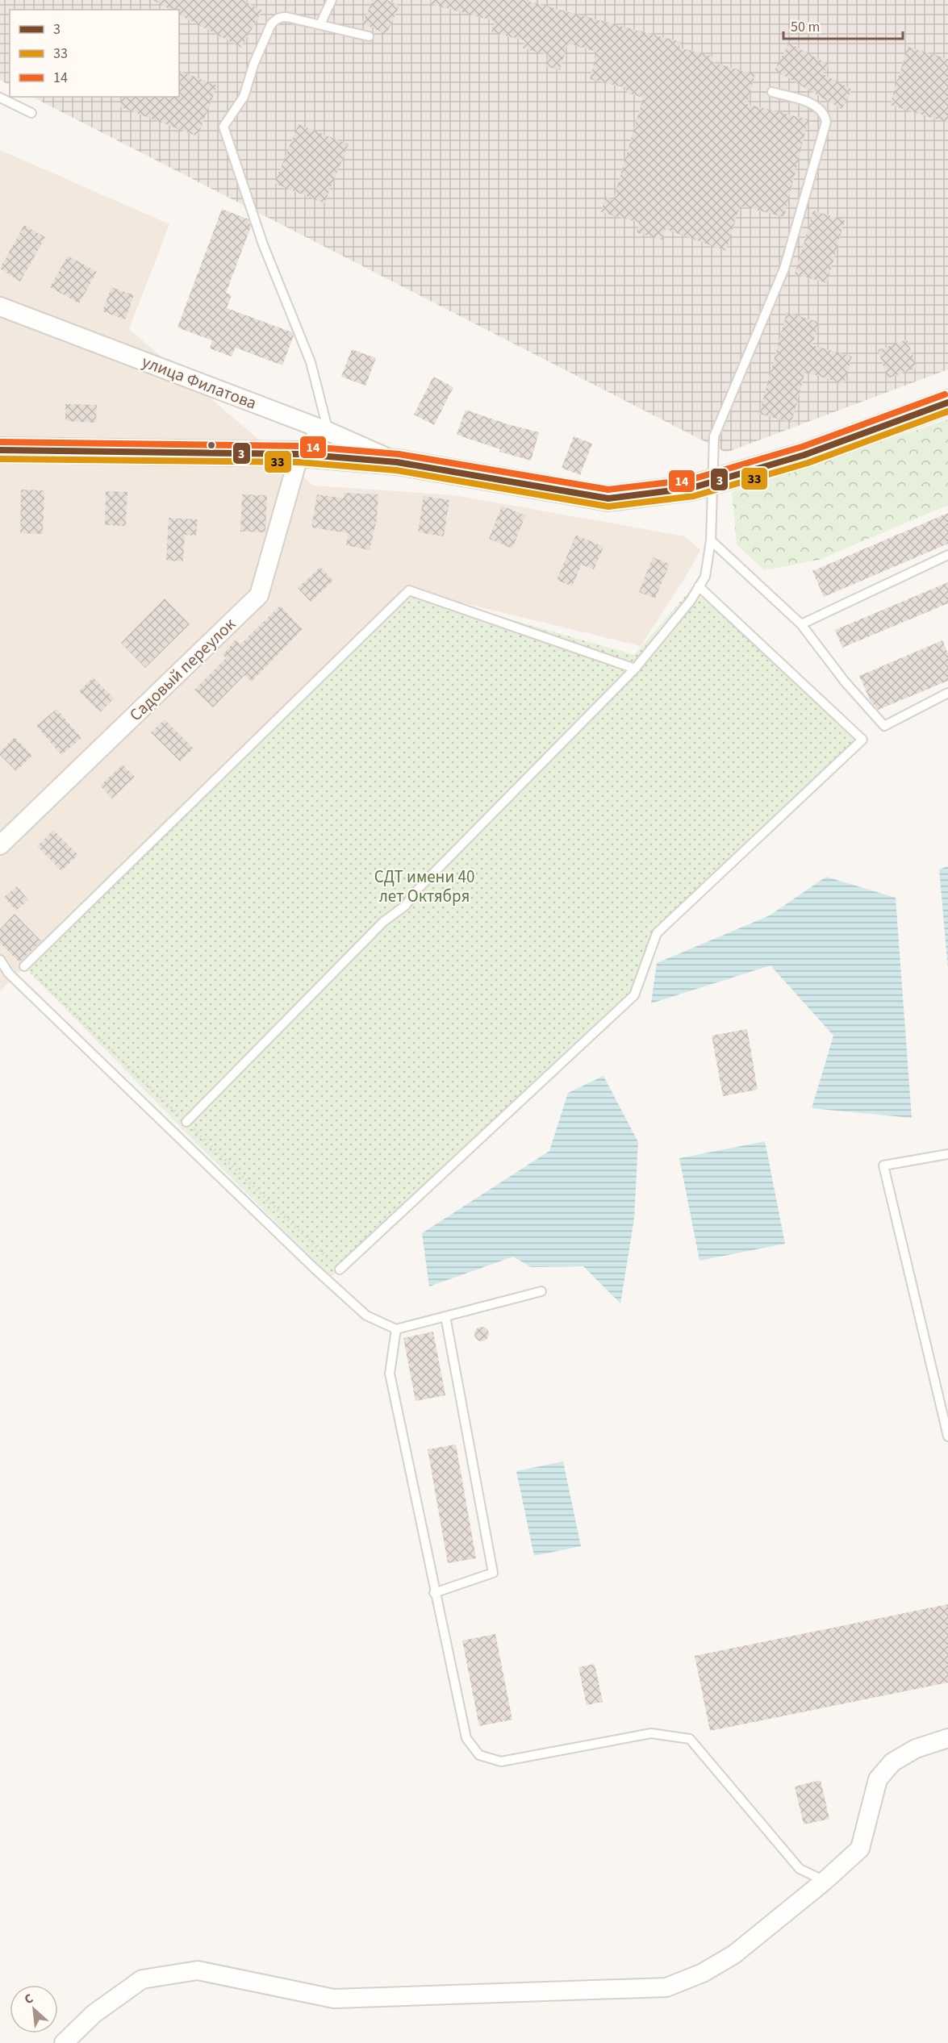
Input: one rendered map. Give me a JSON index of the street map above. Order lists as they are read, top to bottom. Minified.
{"streets":{"street":["улица Филатова","Садовый переулок"]},"parks":["СДТ имени 40 лет Октября"],"lines":["transit line 14","transit line 3","transit line 33"],"legend":["3","33","14"],"scale_bar":"50 m","north":"top left"}
